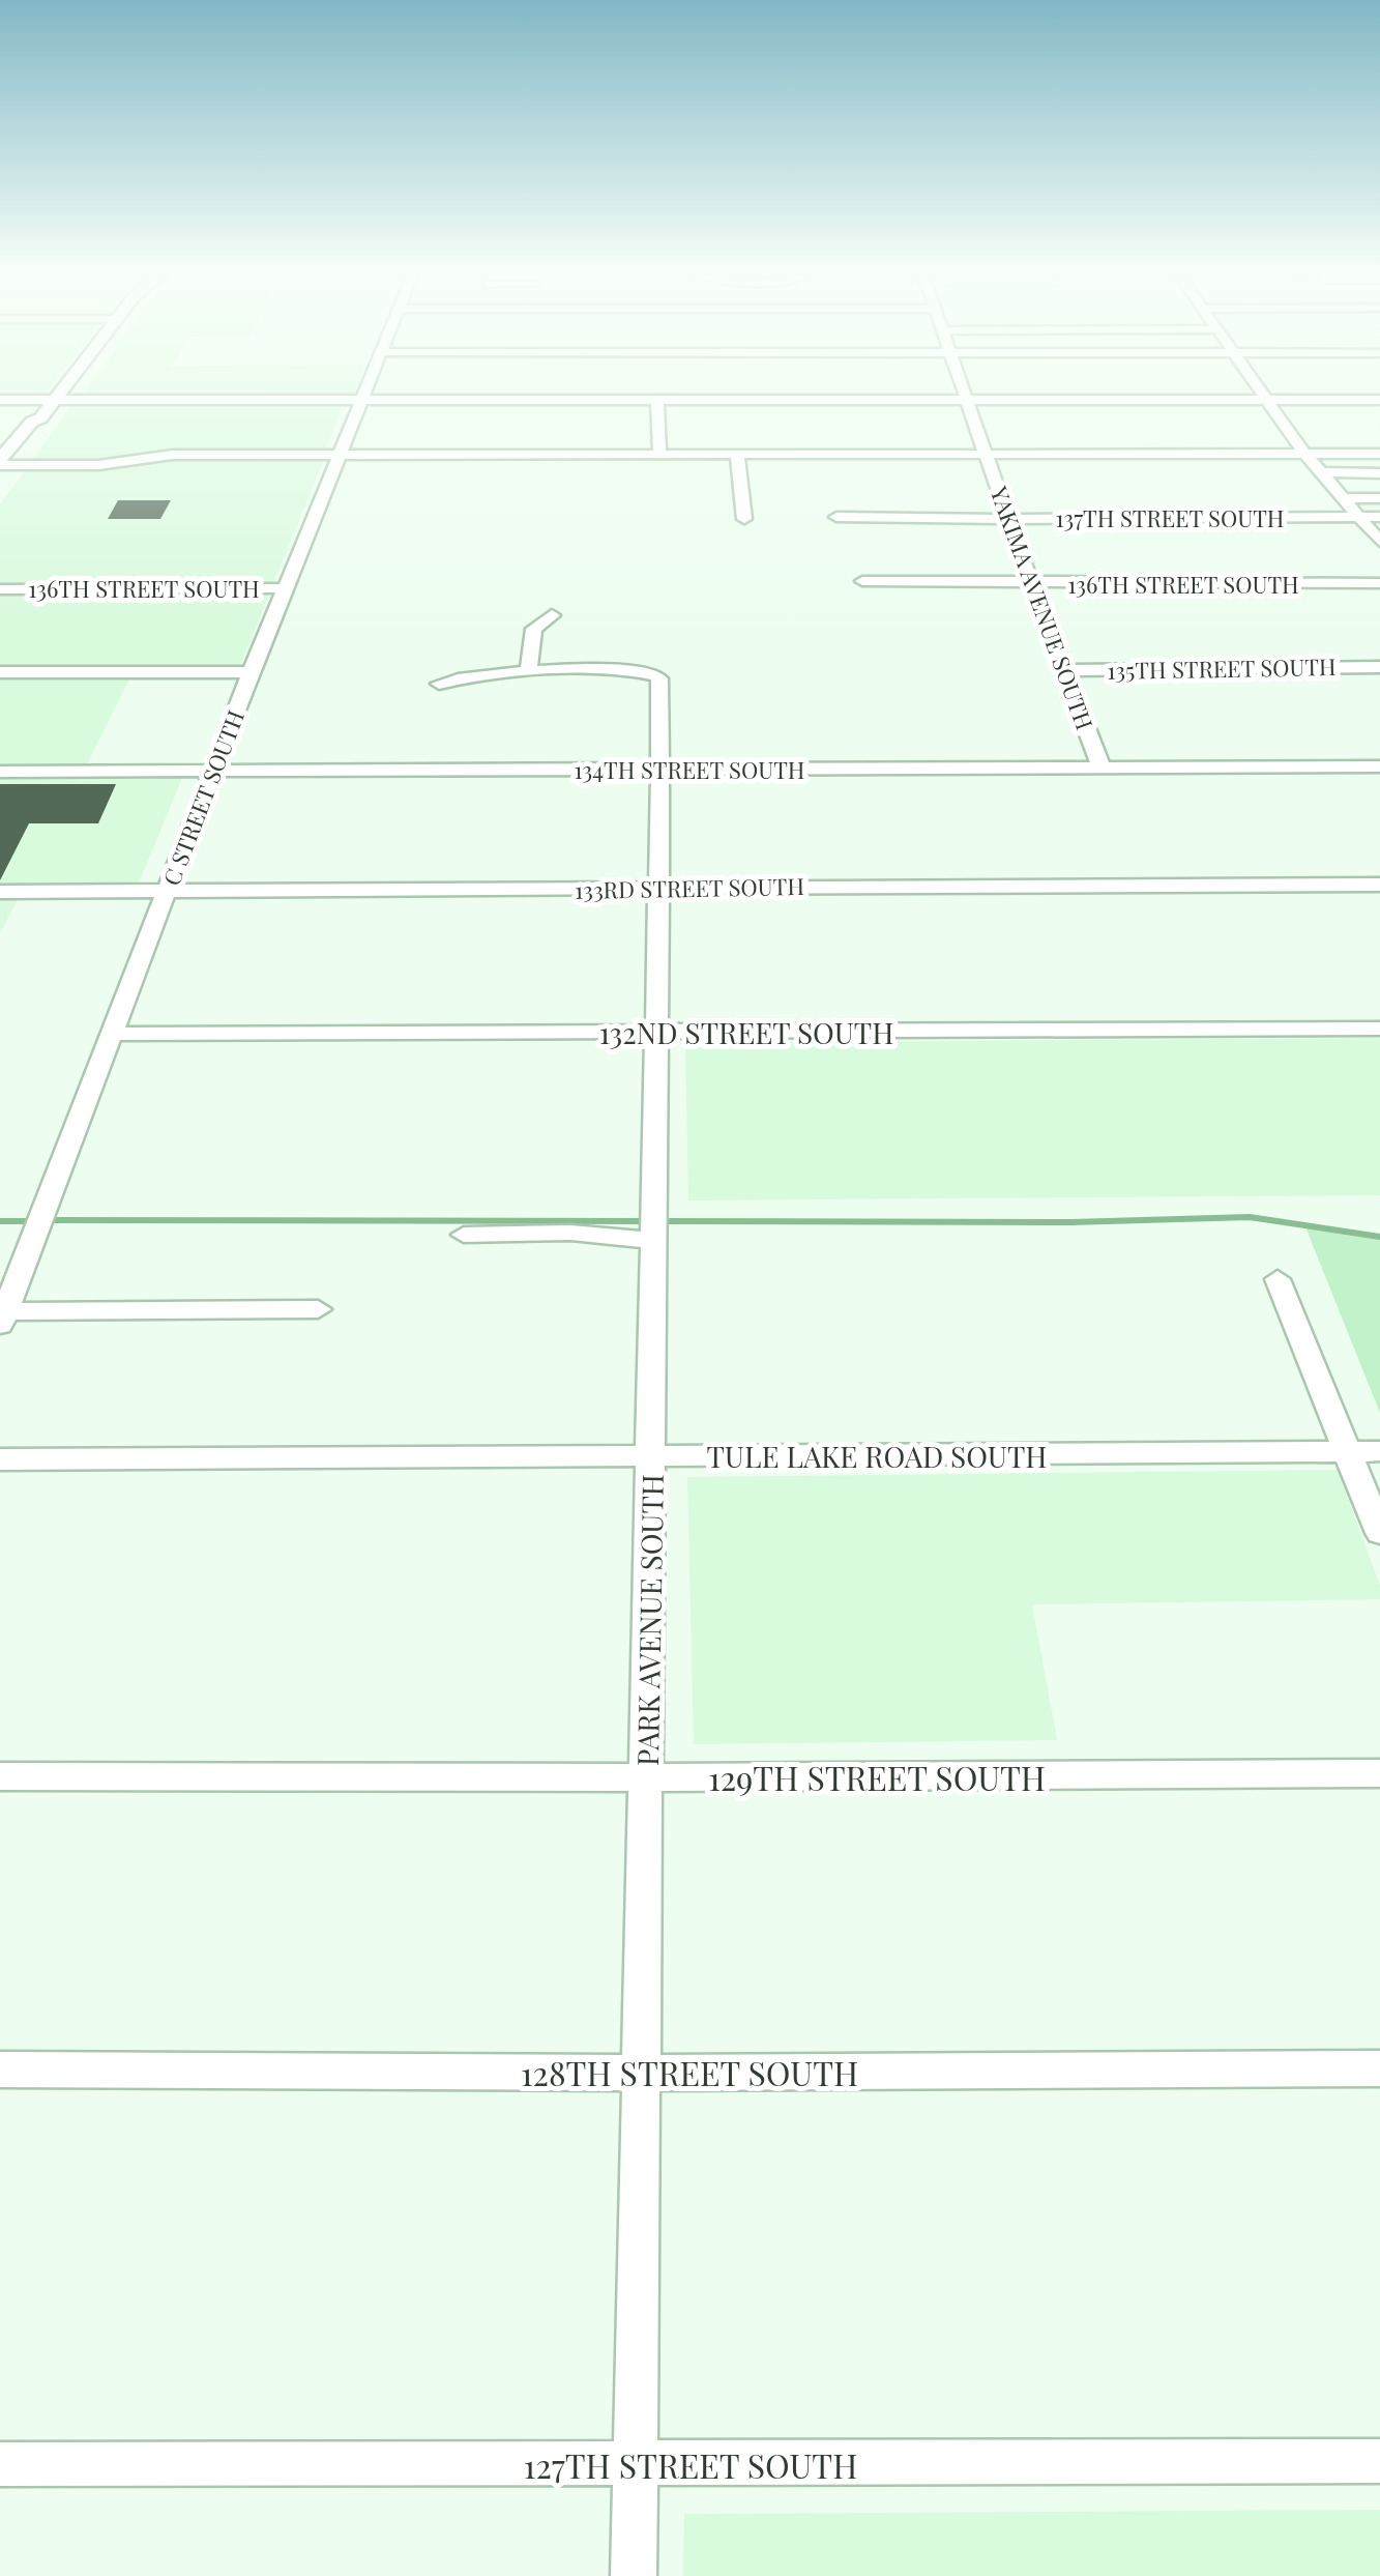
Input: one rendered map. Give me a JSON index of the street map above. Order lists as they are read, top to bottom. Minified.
{"streets":{"street":["137TH STREET SOUTH","136TH STREET SOUTH","YAKIMA AVENUE SOUTH","135TH STREET SOUTH","134TH STREET SOUTH","C STREET SOUTH","133RD STREET SOUTH","132ND STREET SOUTH","TULE LAKE ROAD SOUTH","PARK AVENUE SOUTH","129TH STREET SOUTH","128TH STREET SOUTH","127TH STREET SOUTH"]},"crossings":[["137TH STREET SOUTH","YAKIMA AVENUE SOUTH"],["136TH STREET SOUTH","YAKIMA AVENUE SOUTH"],["136TH STREET SOUTH","C STREET SOUTH"],["YAKIMA AVENUE SOUTH","135TH STREET SOUTH"],["YAKIMA AVENUE SOUTH","134TH STREET SOUTH"],["134TH STREET SOUTH","C STREET SOUTH"],["134TH STREET SOUTH","PARK AVENUE SOUTH"],["C STREET SOUTH","133RD STREET SOUTH"],["C STREET SOUTH","132ND STREET SOUTH"],["133RD STREET SOUTH","PARK AVENUE SOUTH"],["132ND STREET SOUTH","PARK AVENUE SOUTH"],["TULE LAKE ROAD SOUTH","PARK AVENUE SOUTH"],["PARK AVENUE SOUTH","129TH STREET SOUTH"],["PARK AVENUE SOUTH","128TH STREET SOUTH"],["PARK AVENUE SOUTH","127TH STREET SOUTH"]]}
